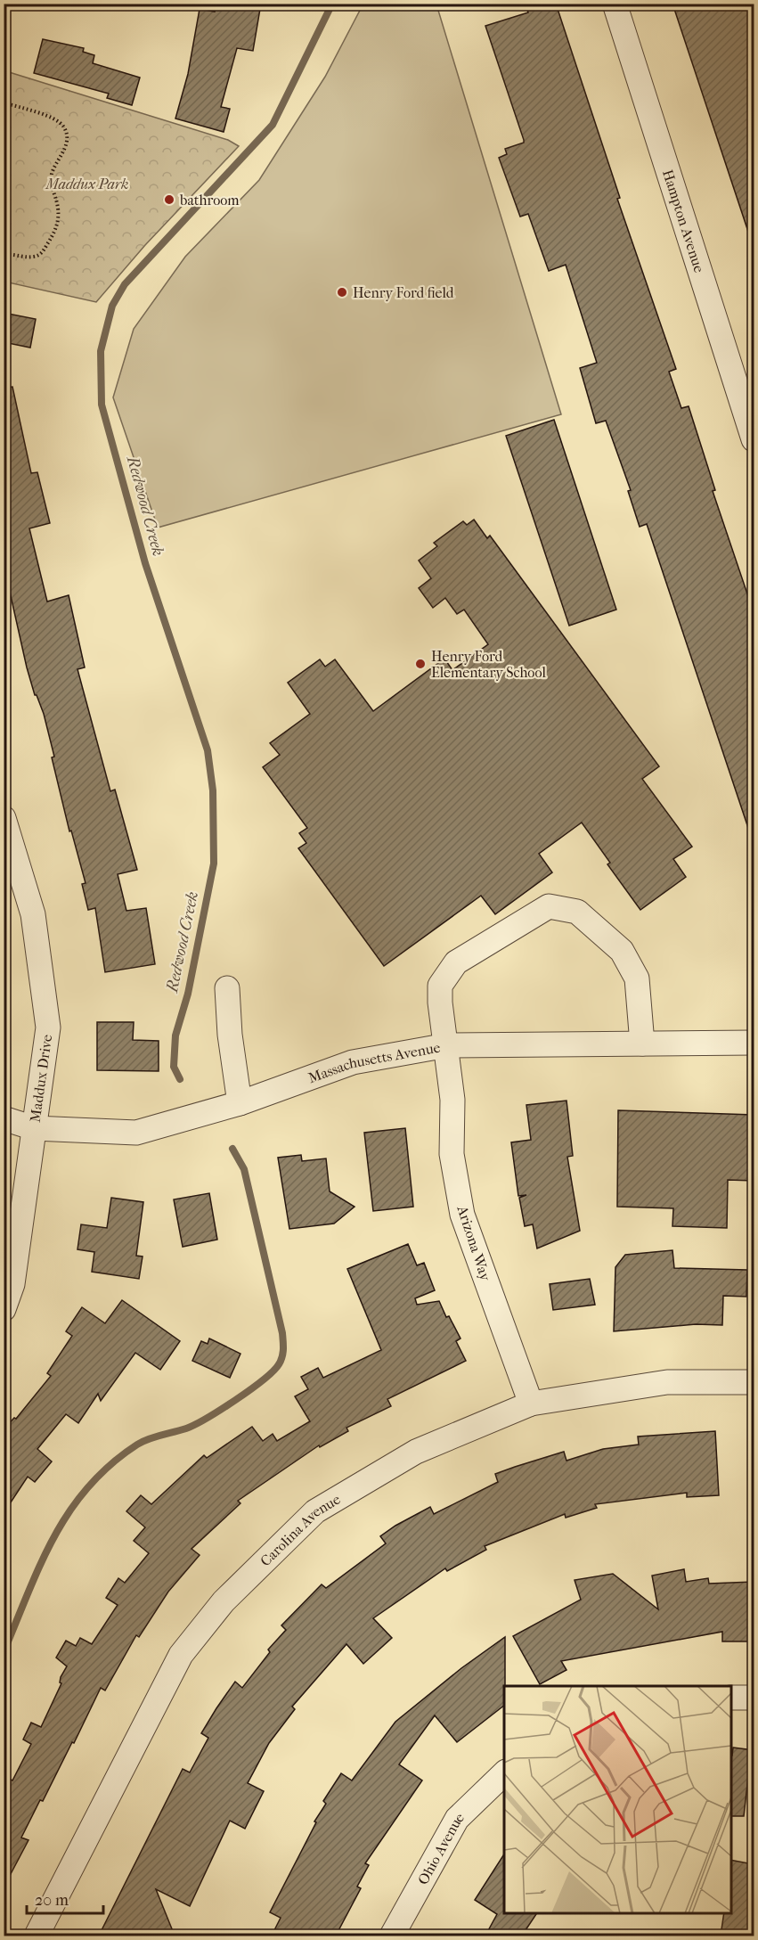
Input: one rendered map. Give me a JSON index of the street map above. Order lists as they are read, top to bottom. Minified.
{"streets":{"street":["Hampton Avenue","Massachusetts Avenue","Maddux Drive","Arizona Way","Carolina Avenue","Ohio Avenue"]},"crossings":[["Massachusetts Avenue","Maddux Drive"],["Massachusetts Avenue","Arizona Way"],["Arizona Way","Carolina Avenue"]],"water":["Redwood Creek"],"parks":["Maddux Park"],"places":["bathroom","Henry Ford field","Henry Ford Elementary School"],"scale_bar":"20 m"}
